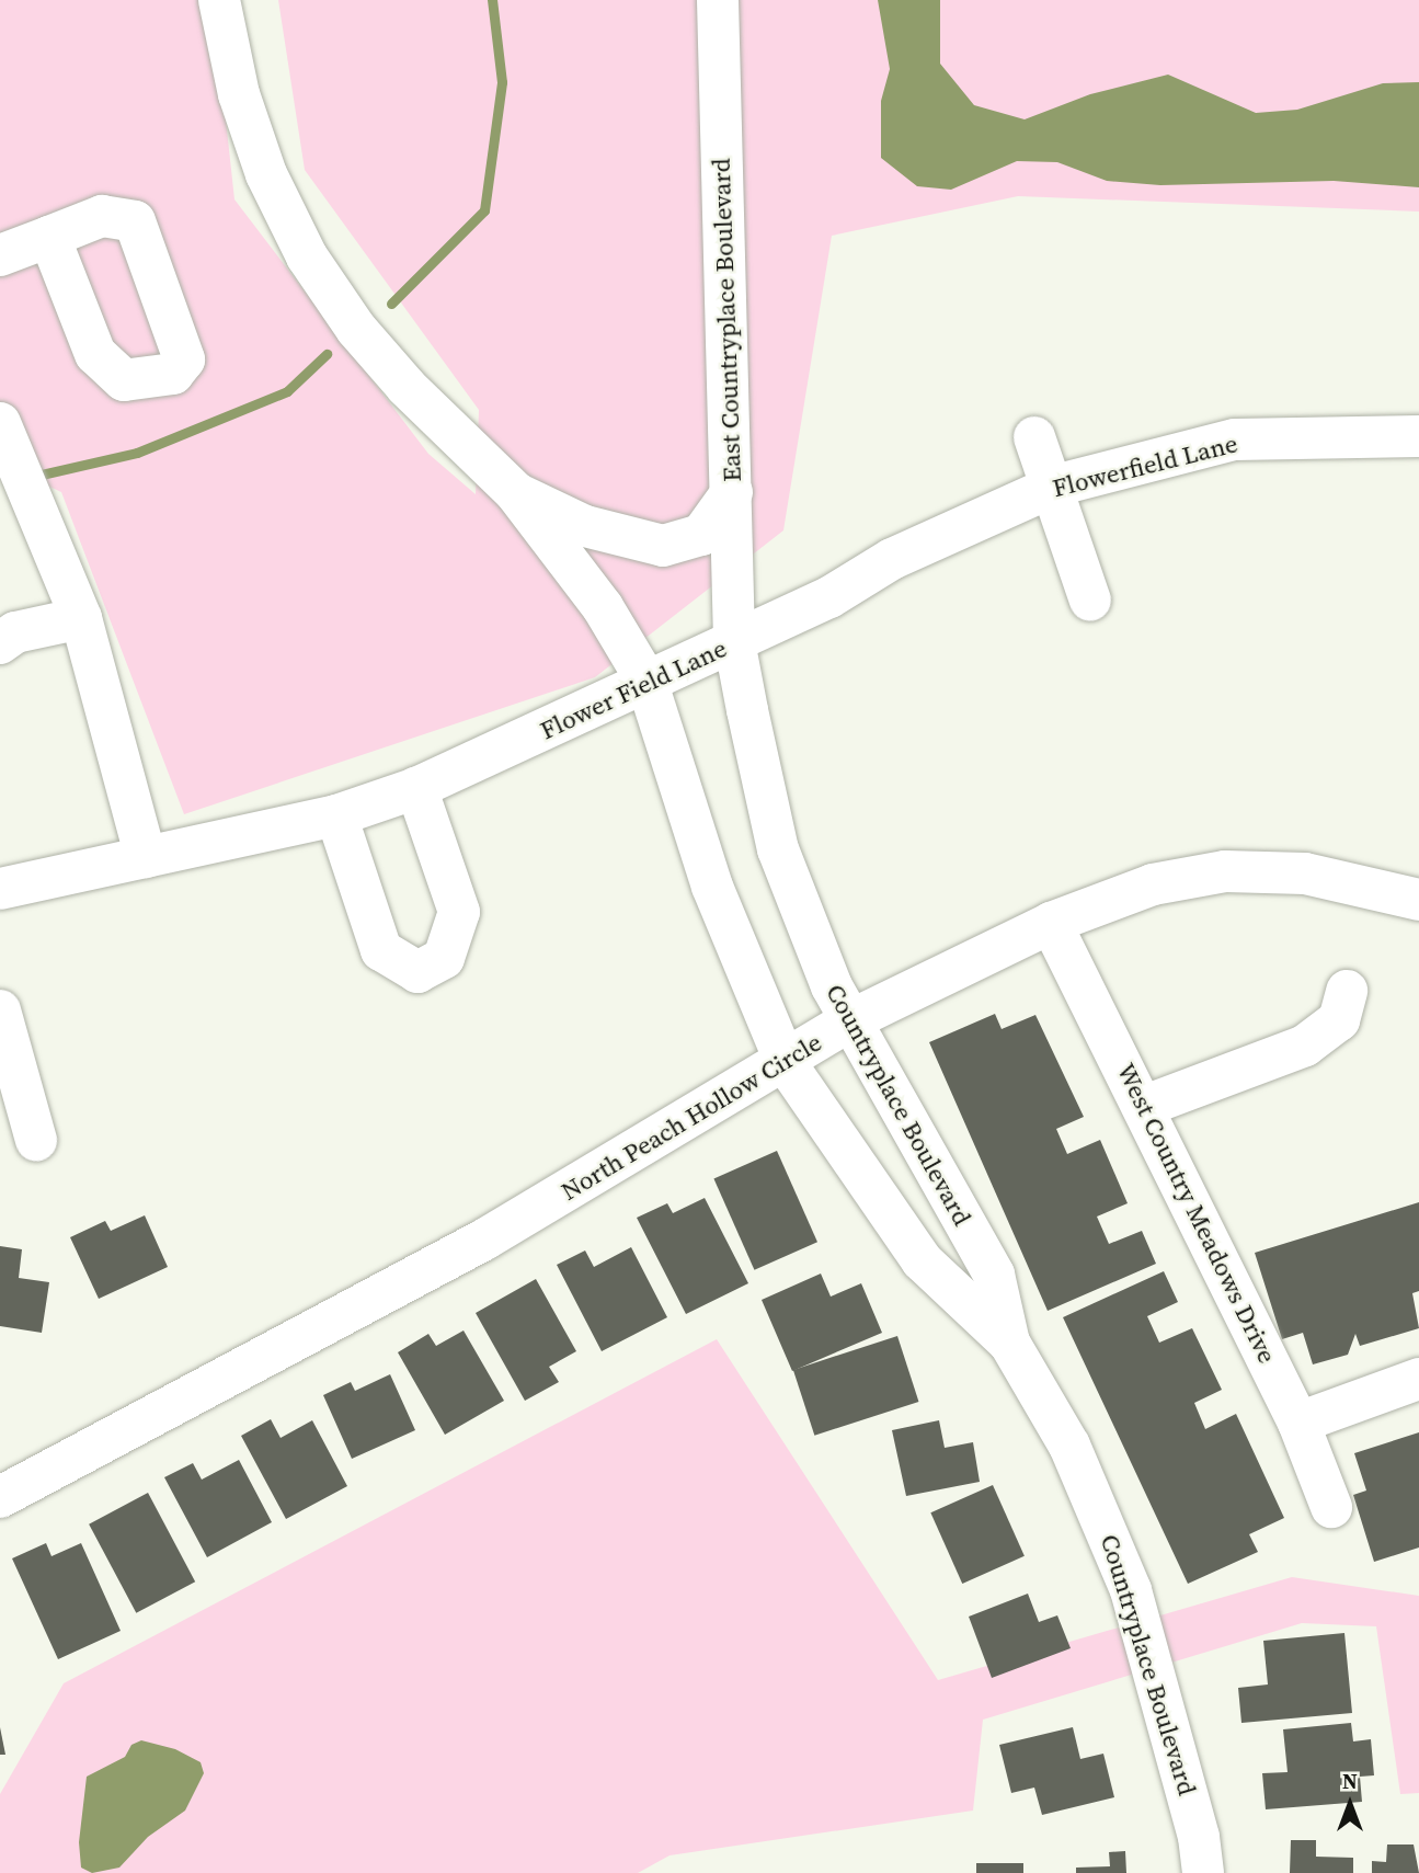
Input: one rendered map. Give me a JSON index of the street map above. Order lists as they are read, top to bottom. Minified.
{"streets":{"street":["East Countryplace Boulevard","Flowerfield Lane","Flower Field Lane","Countryplace Boulevard","North Peach Hollow Circle","West Country Meadows Drive"]},"crossings":[["East Countryplace Boulevard","Flower Field Lane"],["East Countryplace Boulevard","Countryplace Boulevard"],["Flowerfield Lane","Flower Field Lane"],["Flower Field Lane","Countryplace Boulevard"],["Countryplace Boulevard","North Peach Hollow Circle"],["North Peach Hollow Circle","West Country Meadows Drive"]],"north":"top"}
